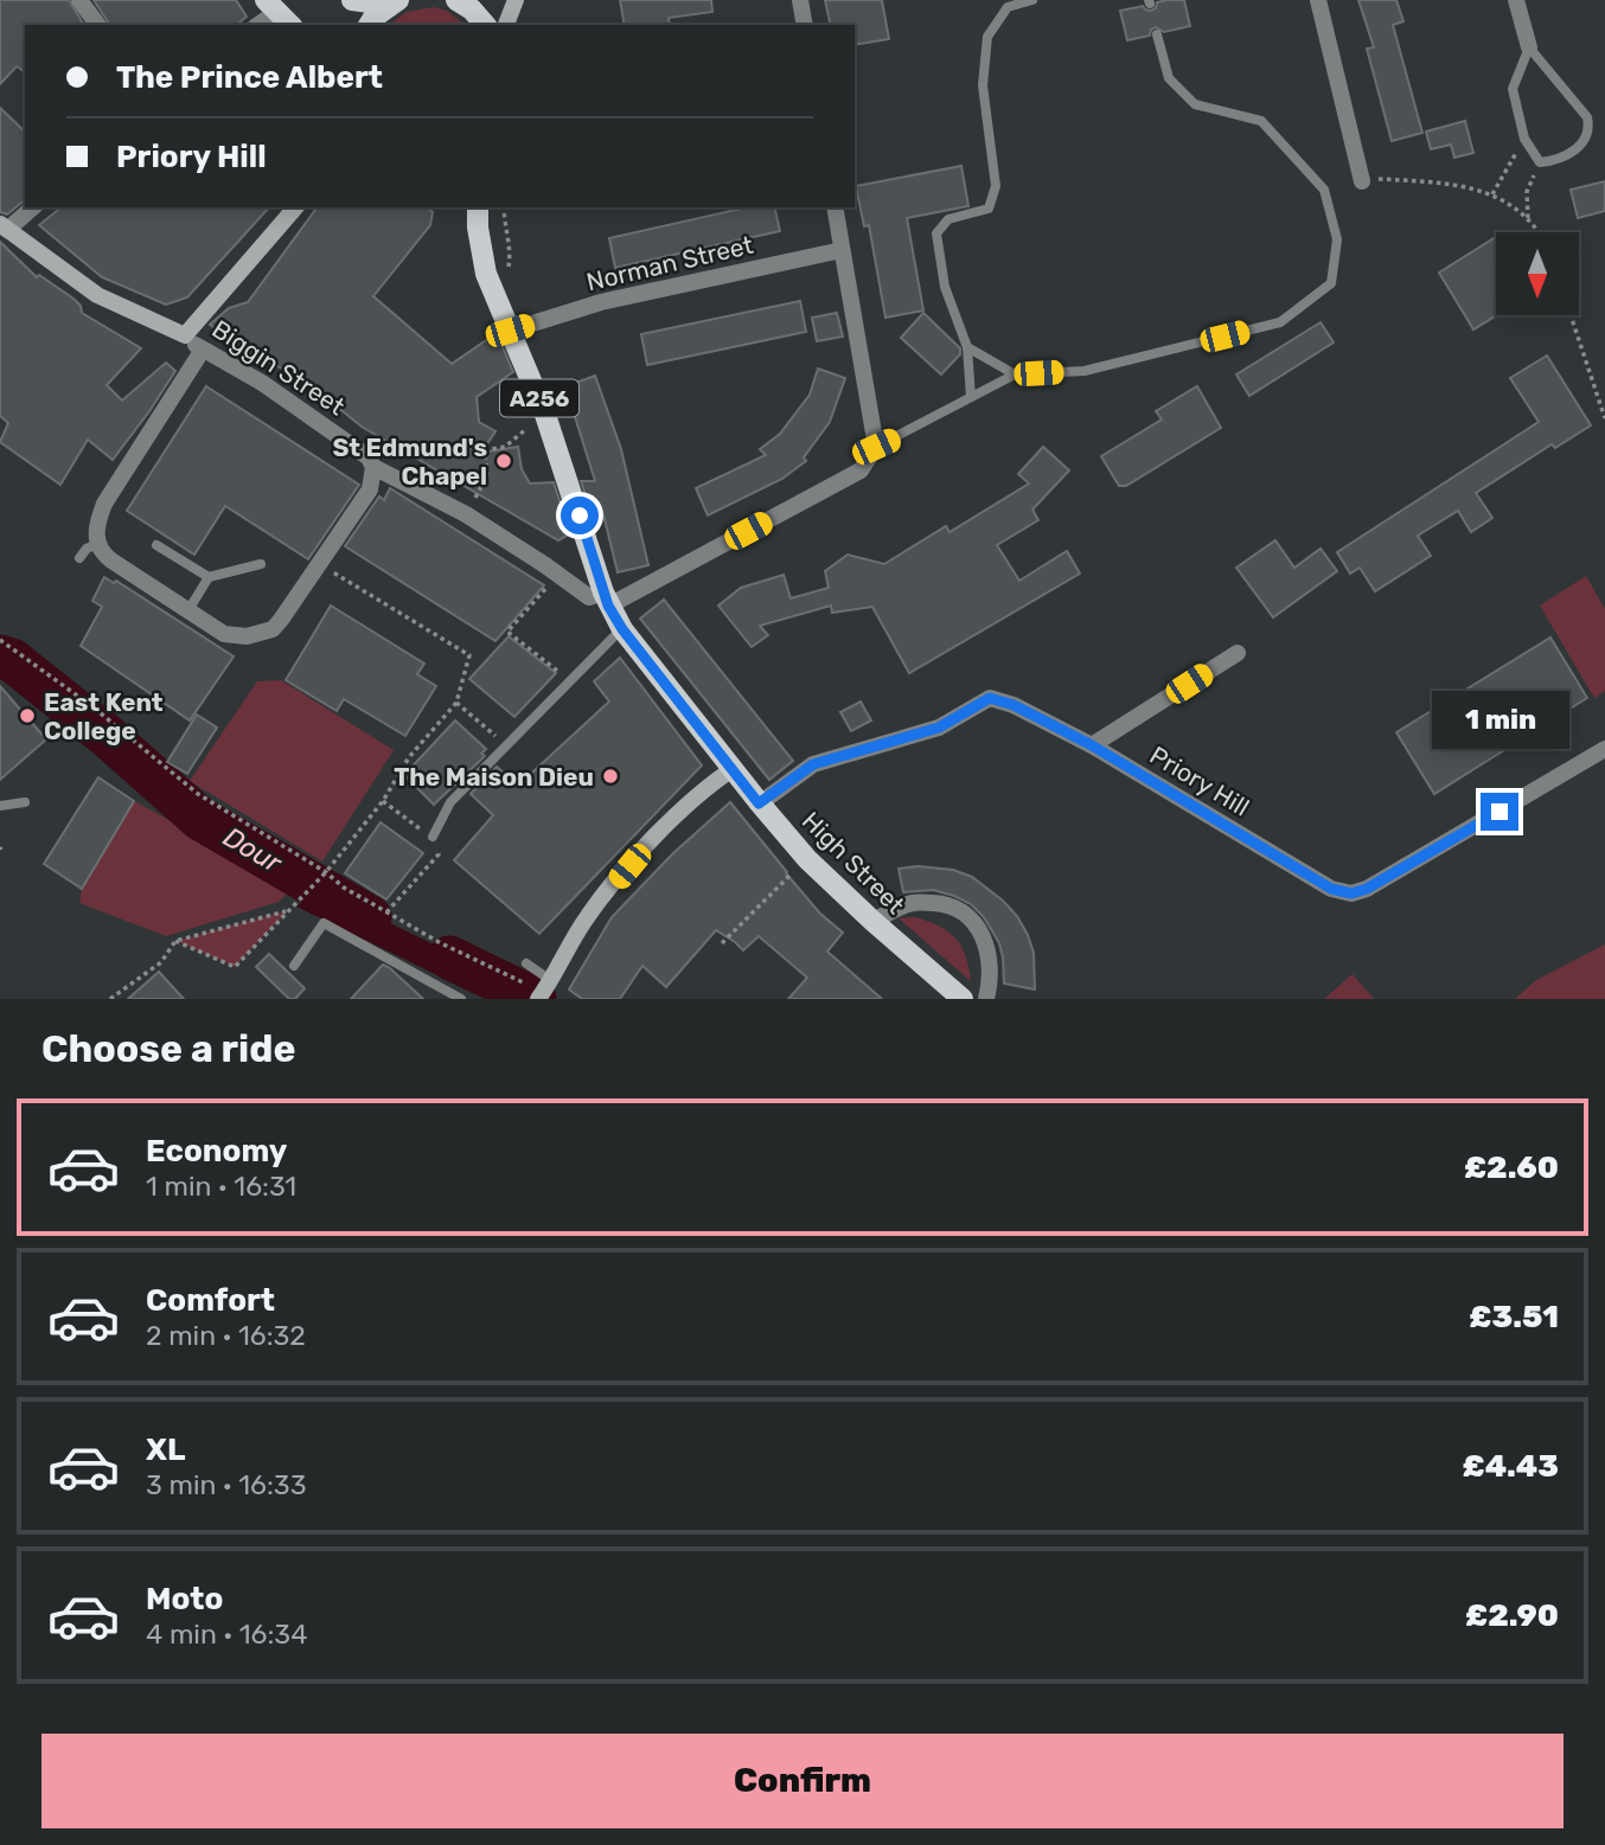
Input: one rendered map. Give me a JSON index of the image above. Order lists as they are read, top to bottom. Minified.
{"streets":{"main road":["A256","High Street"],"street":["Norman Street","Biggin Street","Priory Hill"]},"crossings":[["Norman Street","A256"],["Biggin Street","A256"],["Biggin Street","High Street"],["A256","High Street"],["Priory Hill","High Street"]],"water":["Dour"],"places":["St Edmund's Chapel","East Kent College","The Maison Dieu"],"north":"bottom","page":{"banner":["The Prince Albert","Priory Hill"],"bubble":"1 min","heading":"Choose a ride","list":[{"name":"Economy","note":"1 min · 16:31","value":"£2.60"},{"name":"Comfort","note":"2 min · 16:32","value":"£3.51"},{"name":"XL","note":"3 min · 16:33","value":"£4.43"},{"name":"Moto","note":"4 min · 16:34","value":"£2.90"}],"buttons":"Confirm"}}
